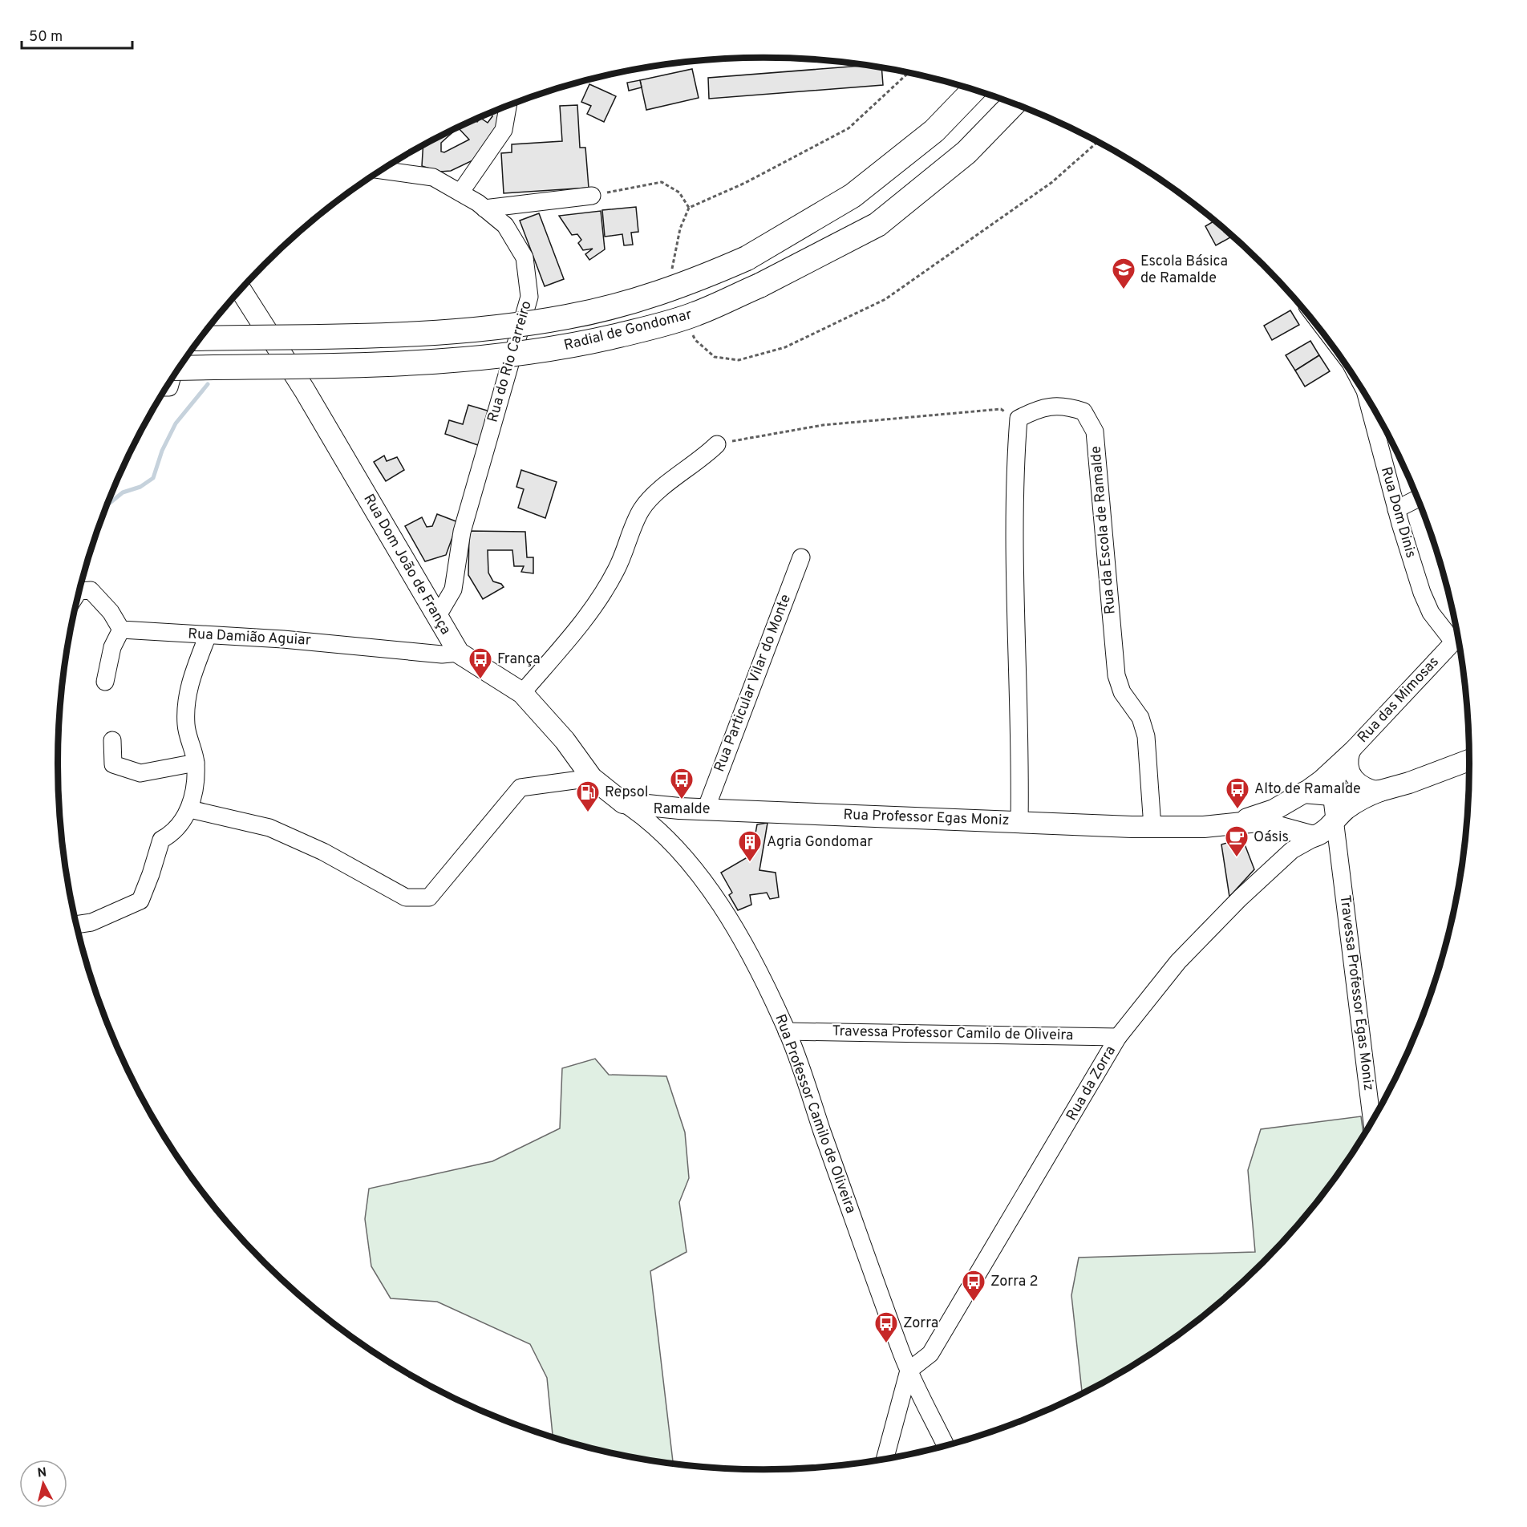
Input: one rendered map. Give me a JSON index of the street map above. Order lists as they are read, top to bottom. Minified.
{"streets":{"highway":["Radial de Gondomar"],"main road":["Rua Dom João de França","Rua Professor Egas Moniz"],"street":["Rua do Rio Carreiro","Rua Dom Dinis","Rua da Escola de Ramalde","Rua Damião Aguiar","Rua Particular Vilar do Monte","Rua das Mimosas","Travessa Professor Egas Moniz","Travessa Professor Camilo de Oliveira","Rua da Zorra","Rua Professor Camilo de Oliveira"]},"crossings":[["Rua do Rio Carreiro","Rua Dom João de França"],["Rua da Escola de Ramalde","Rua Professor Egas Moniz"],["Rua Dom João de França","Rua Damião Aguiar"],["Rua Dom João de França","Rua Professor Egas Moniz"],["Rua Dom João de França","Rua Professor Camilo de Oliveira"],["Rua Particular Vilar do Monte","Rua Professor Egas Moniz"],["Rua das Mimosas","Rua Professor Egas Moniz"],["Rua das Mimosas","Travessa Professor Egas Moniz"],["Rua das Mimosas","Rua da Zorra"],["Rua Professor Egas Moniz","Travessa Professor Egas Moniz"],["Rua Professor Egas Moniz","Rua da Zorra"],["Rua Professor Egas Moniz","Rua Professor Camilo de Oliveira"],["Travessa Professor Egas Moniz","Rua da Zorra"],["Travessa Professor Camilo de Oliveira","Rua da Zorra"],["Travessa Professor Camilo de Oliveira","Rua Professor Camilo de Oliveira"],["Rua da Zorra","Rua Professor Camilo de Oliveira"]],"places":{"school or university":["Escola Básica de Ramalde"],"bus stop":["França","Ramalde","Alto de Ramalde","Zorra 2","Zorra"],"fuel station":["Repsol"],"cafe":["Oásis"],"building":["Agria Gondomar"]},"scale_bar":"50 m","north":"top"}
